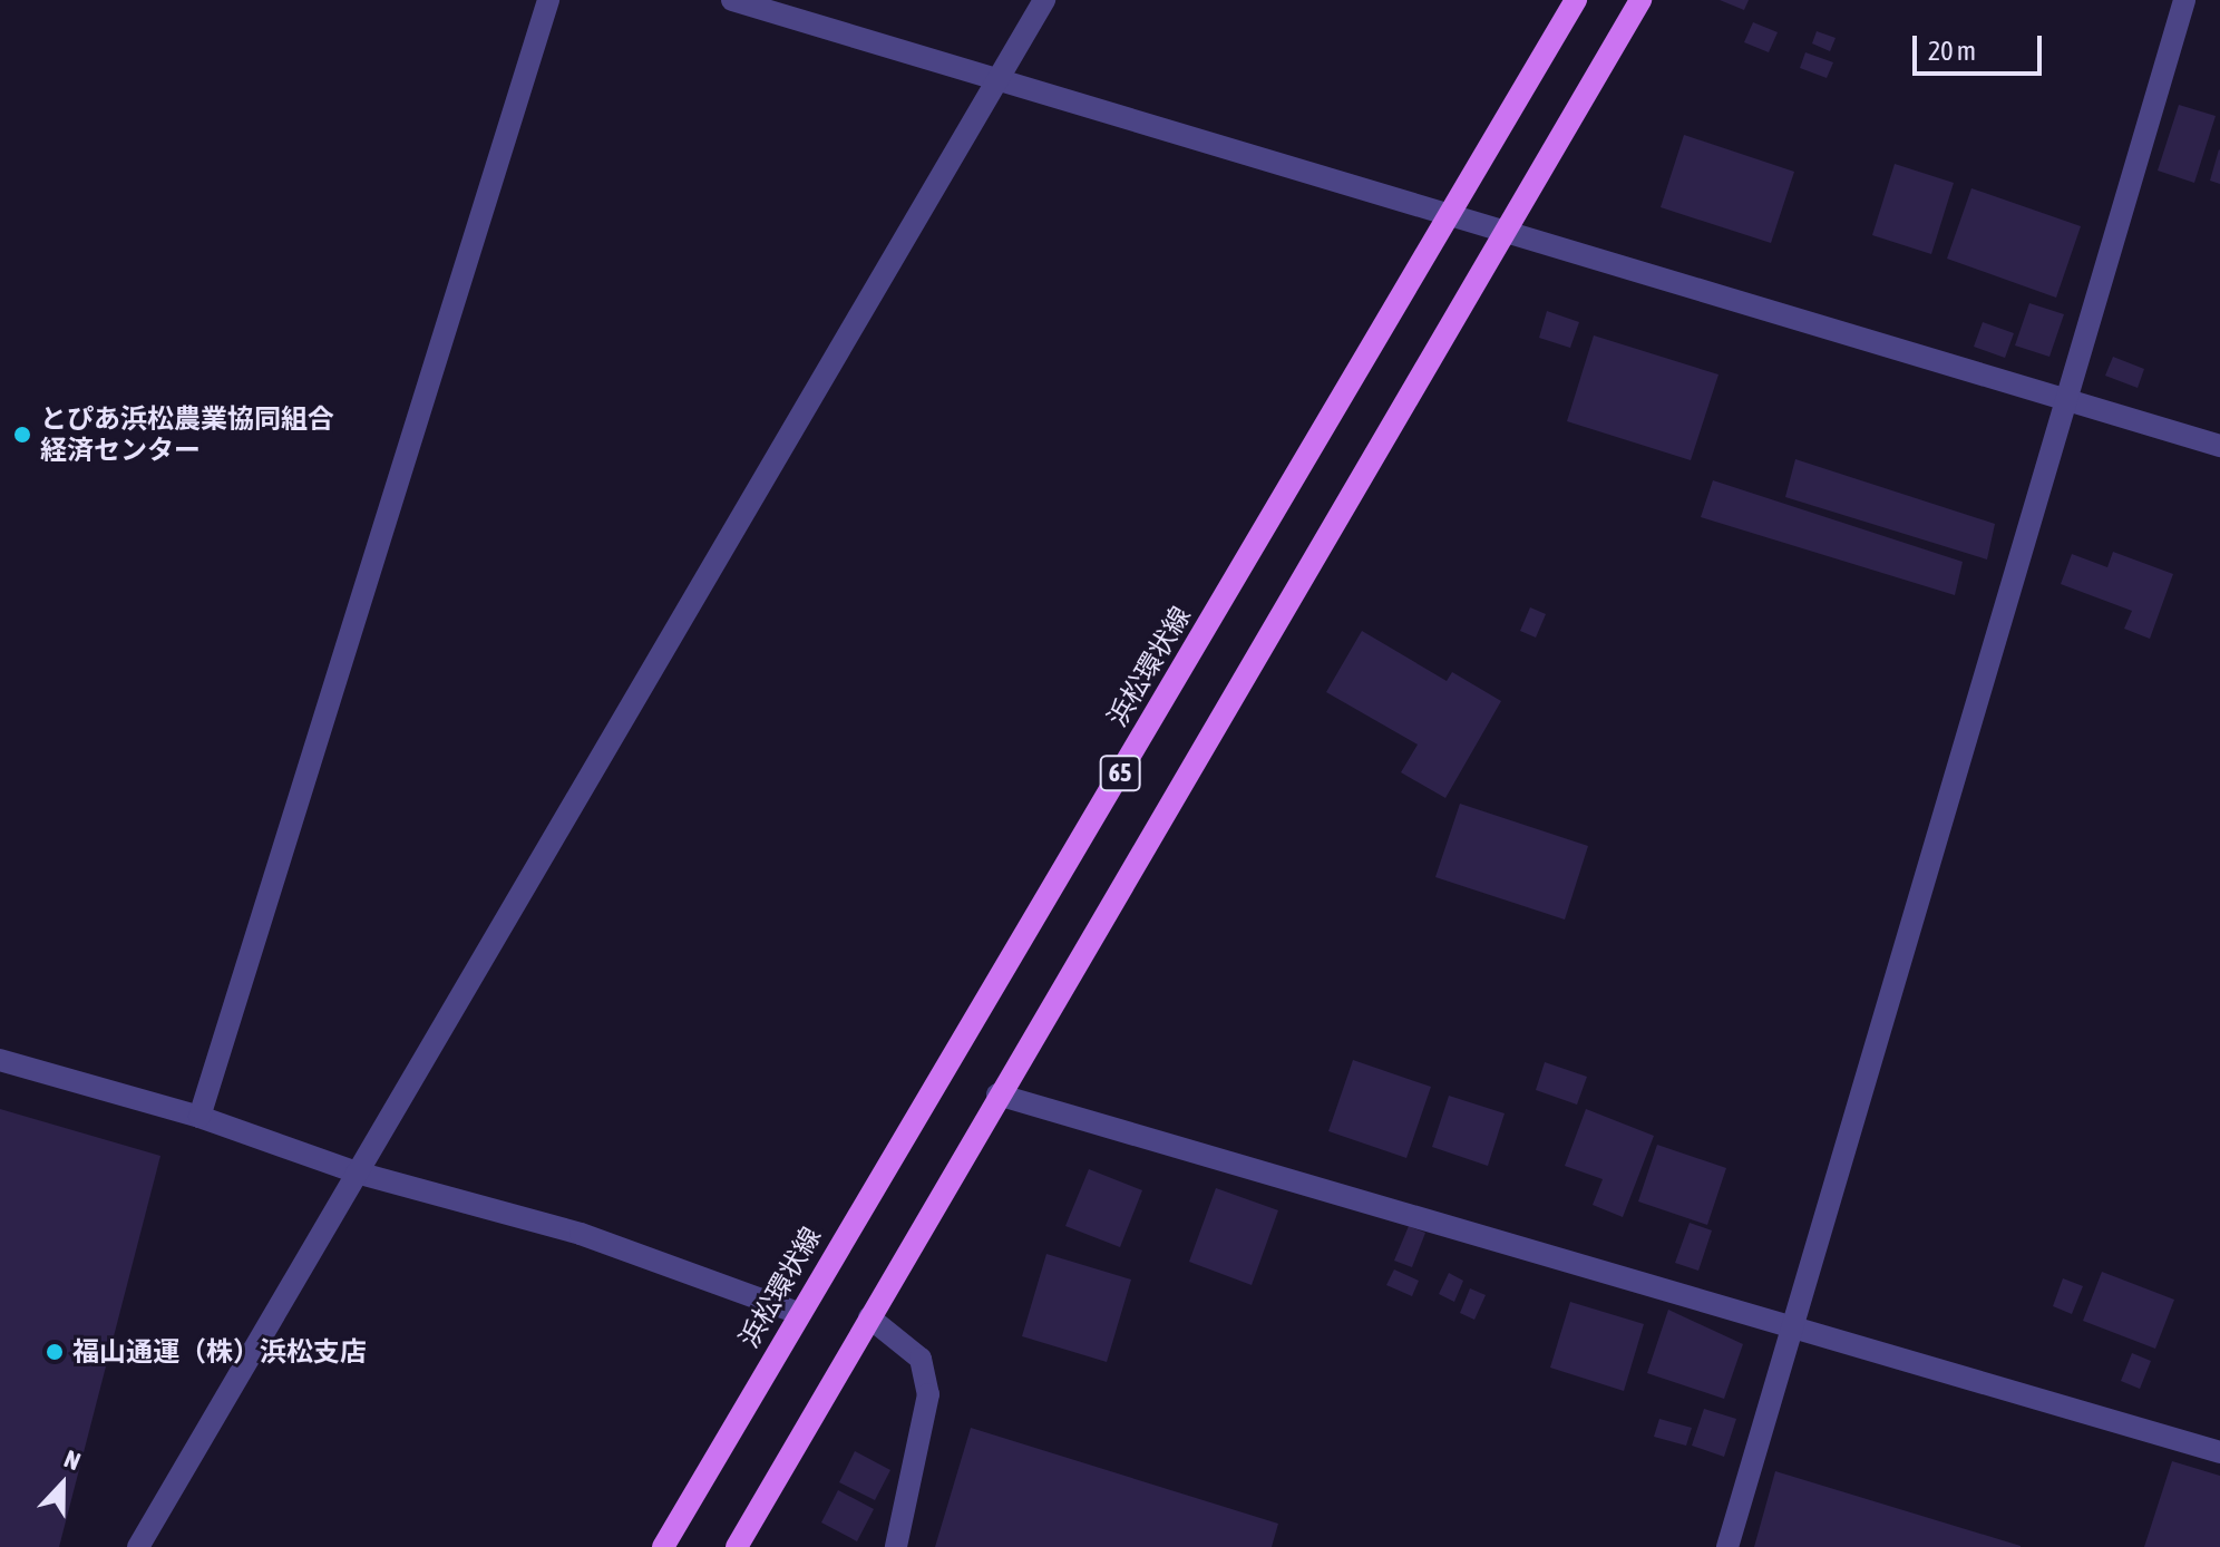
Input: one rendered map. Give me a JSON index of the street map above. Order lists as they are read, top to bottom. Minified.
{"streets":{"main road":["浜松環状線","65"]},"places":["とぴあ浜松農業協同組合 経済センター","福山通運（株）浜松支店"],"scale_bar":"20 m","north":"top"}
